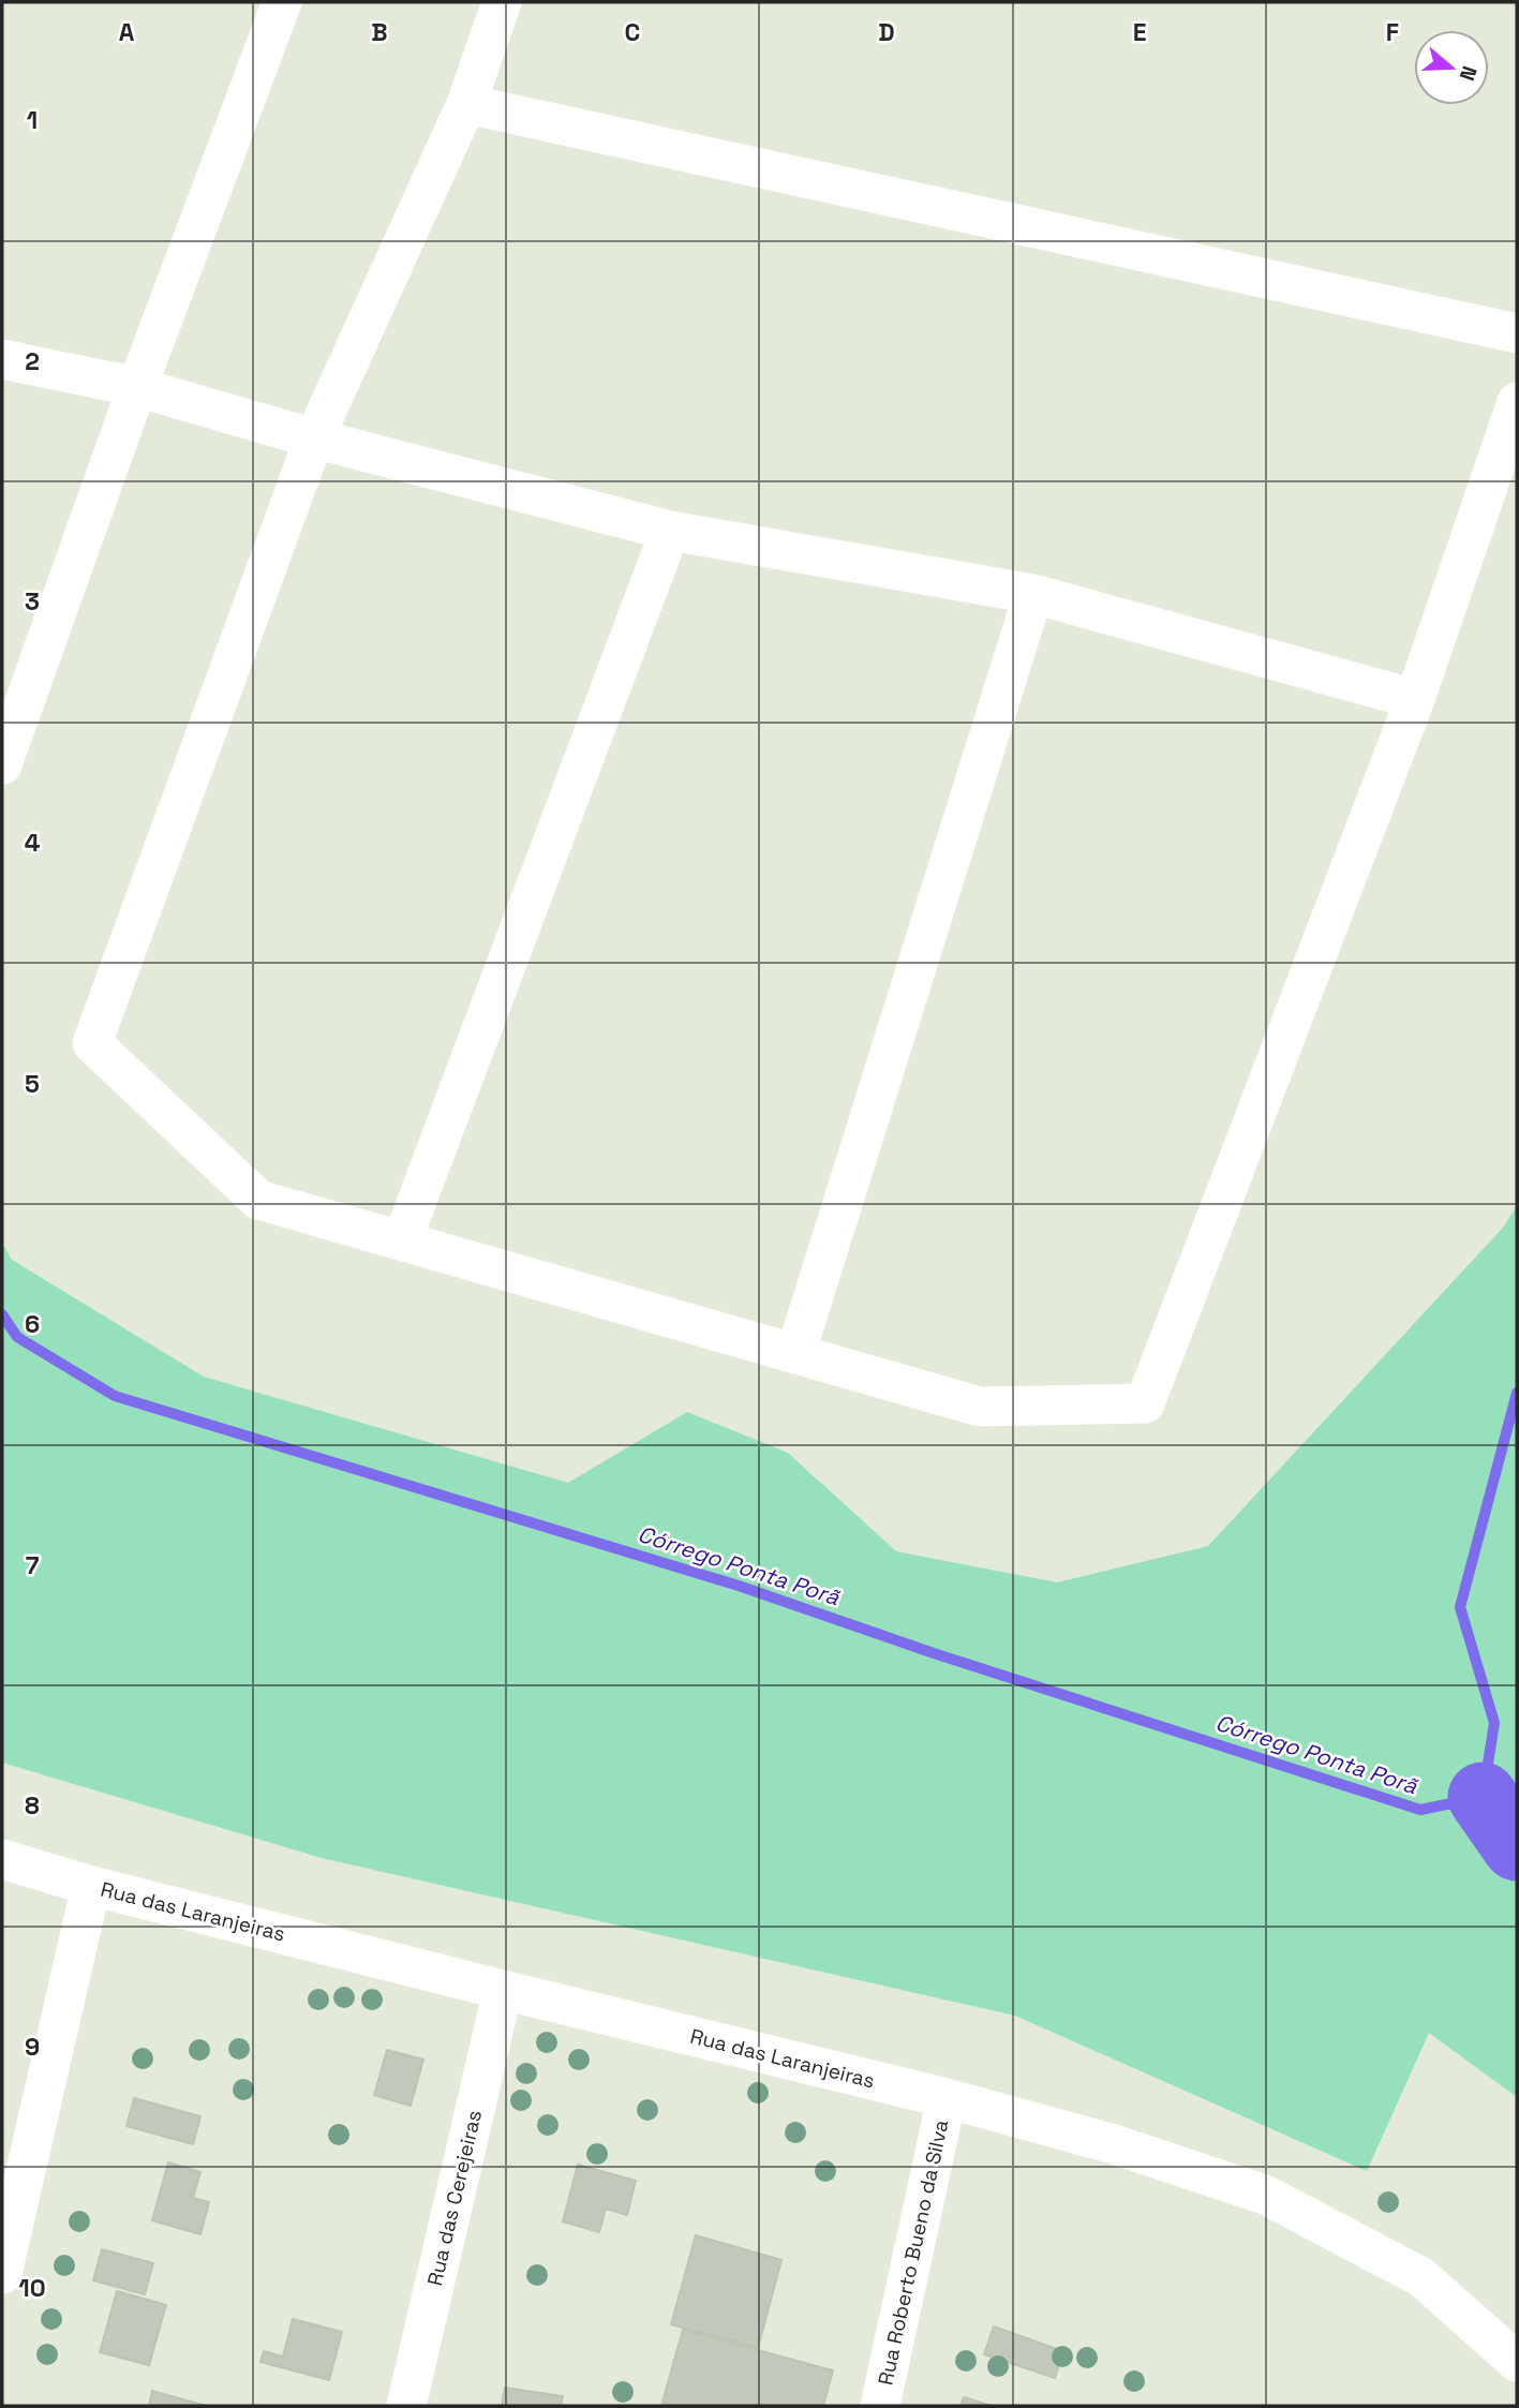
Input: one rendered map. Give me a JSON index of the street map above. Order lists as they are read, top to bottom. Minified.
{"streets":{"street":["Rua das Laranjeiras","Rua das Cerejeiras","Rua Roberto Bueno da Silva"]},"crossings":[["Rua das Laranjeiras","Rua das Cerejeiras"],["Rua das Laranjeiras","Rua Roberto Bueno da Silva"]],"water":["Córrego Ponta Porã"],"north":"right","grid":{"columns":["A","B","C","D","E","F"],"rows":["1","2","3","4","5","6","7","8","9","10"]}}
